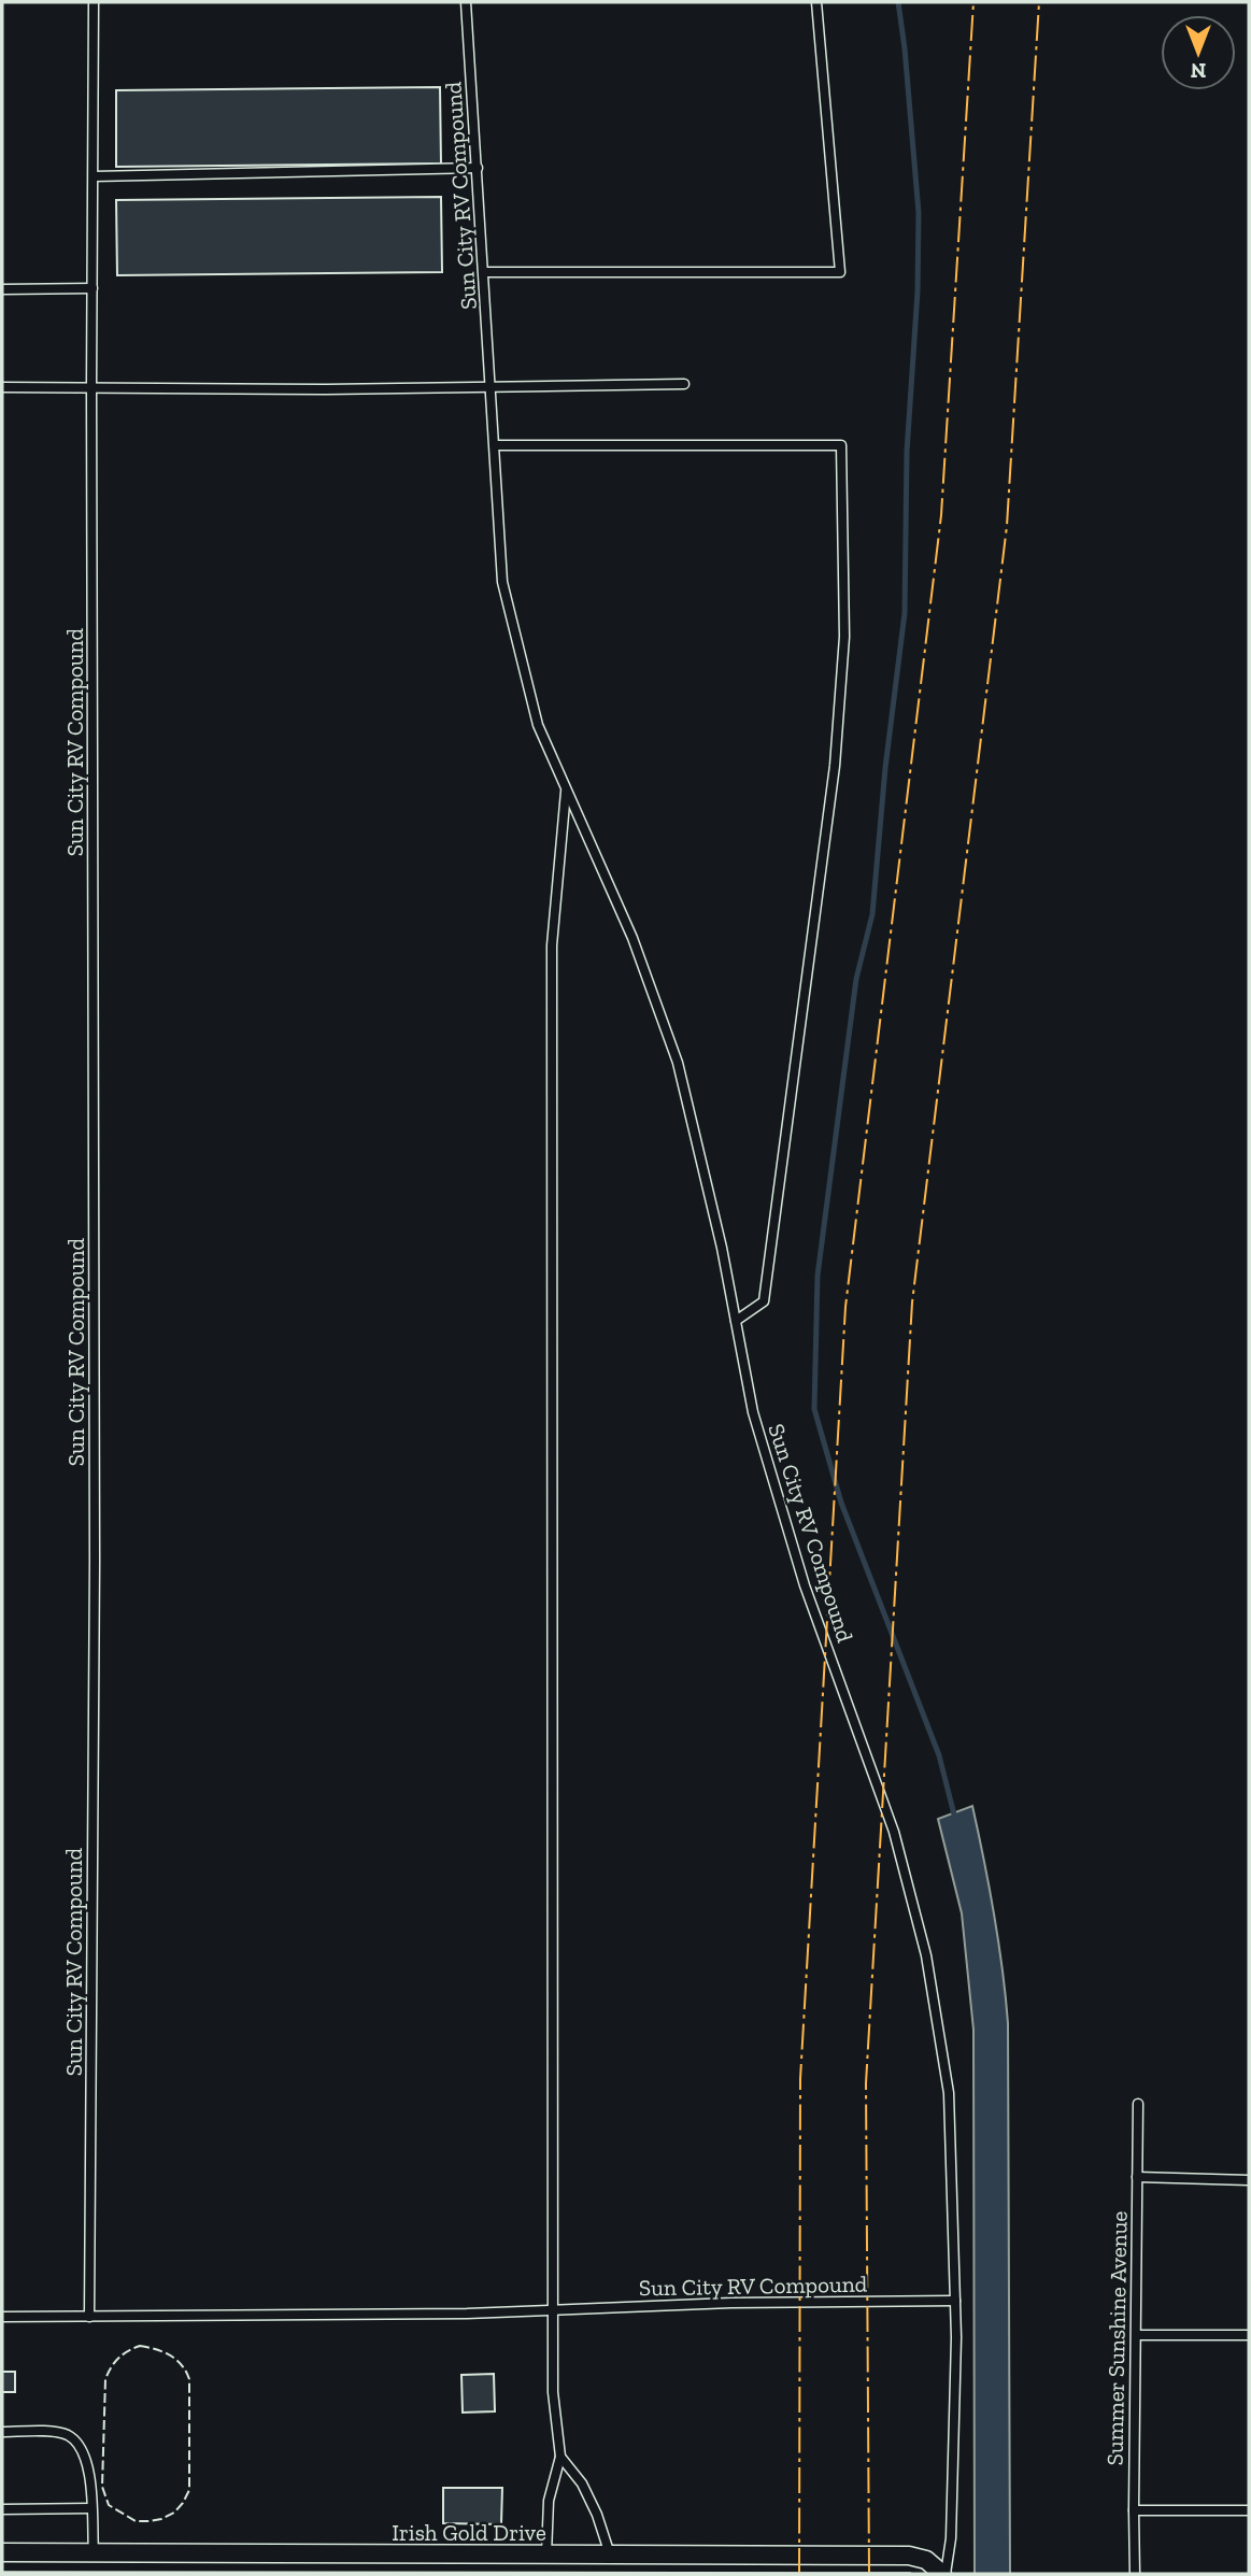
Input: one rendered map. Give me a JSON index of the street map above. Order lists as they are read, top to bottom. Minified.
{"streets":{"street":["Irish Gold Drive"],"lane":["Sun City RV Compound","Summer Sunshine Avenue"]},"crossings":[["Sun City RV Compound","Irish Gold Drive"]],"north":"bottom"}
